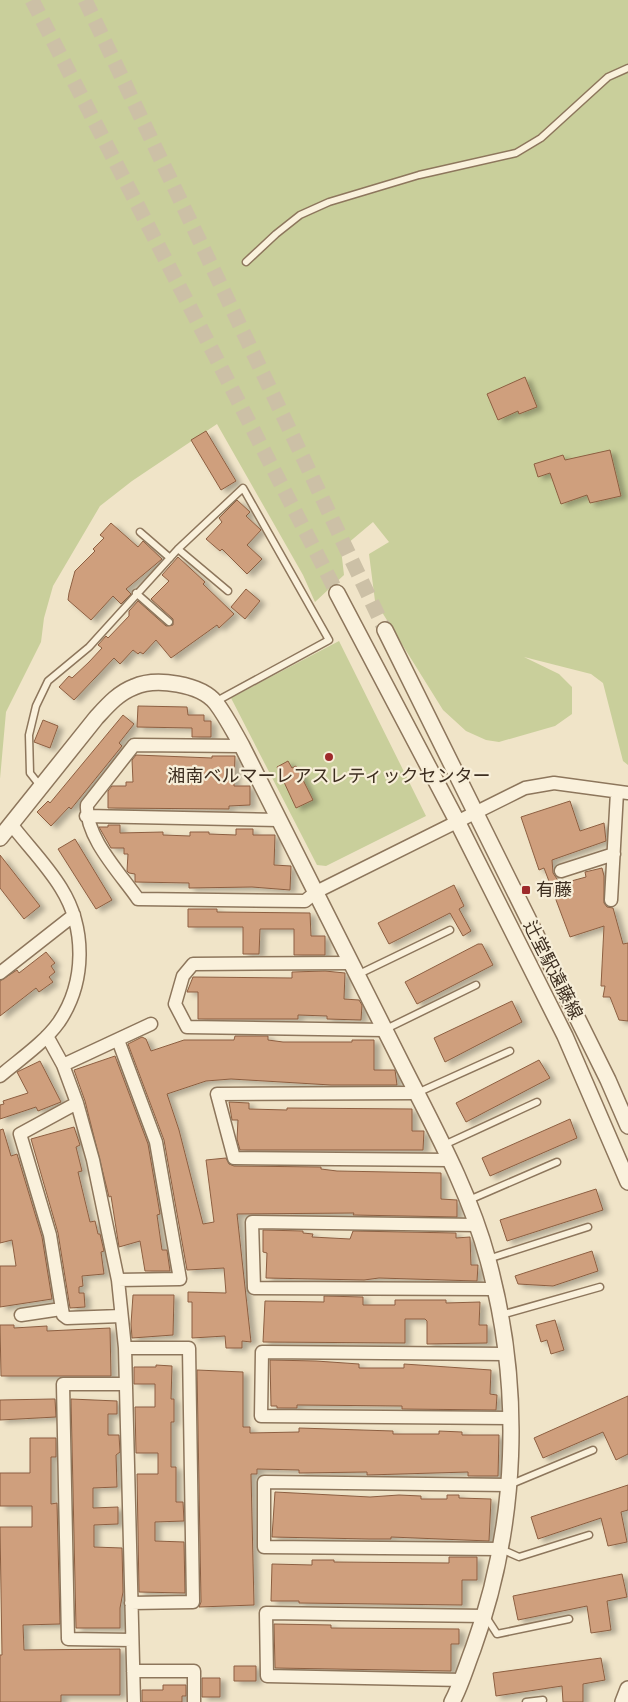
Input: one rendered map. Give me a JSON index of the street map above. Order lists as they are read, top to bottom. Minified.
{"streets":{"street":["辻堂駅遠藤線"]},"places":{"other":["湘南ベルマーレアスレティックセンター"],"transit":["有藤"]}}
